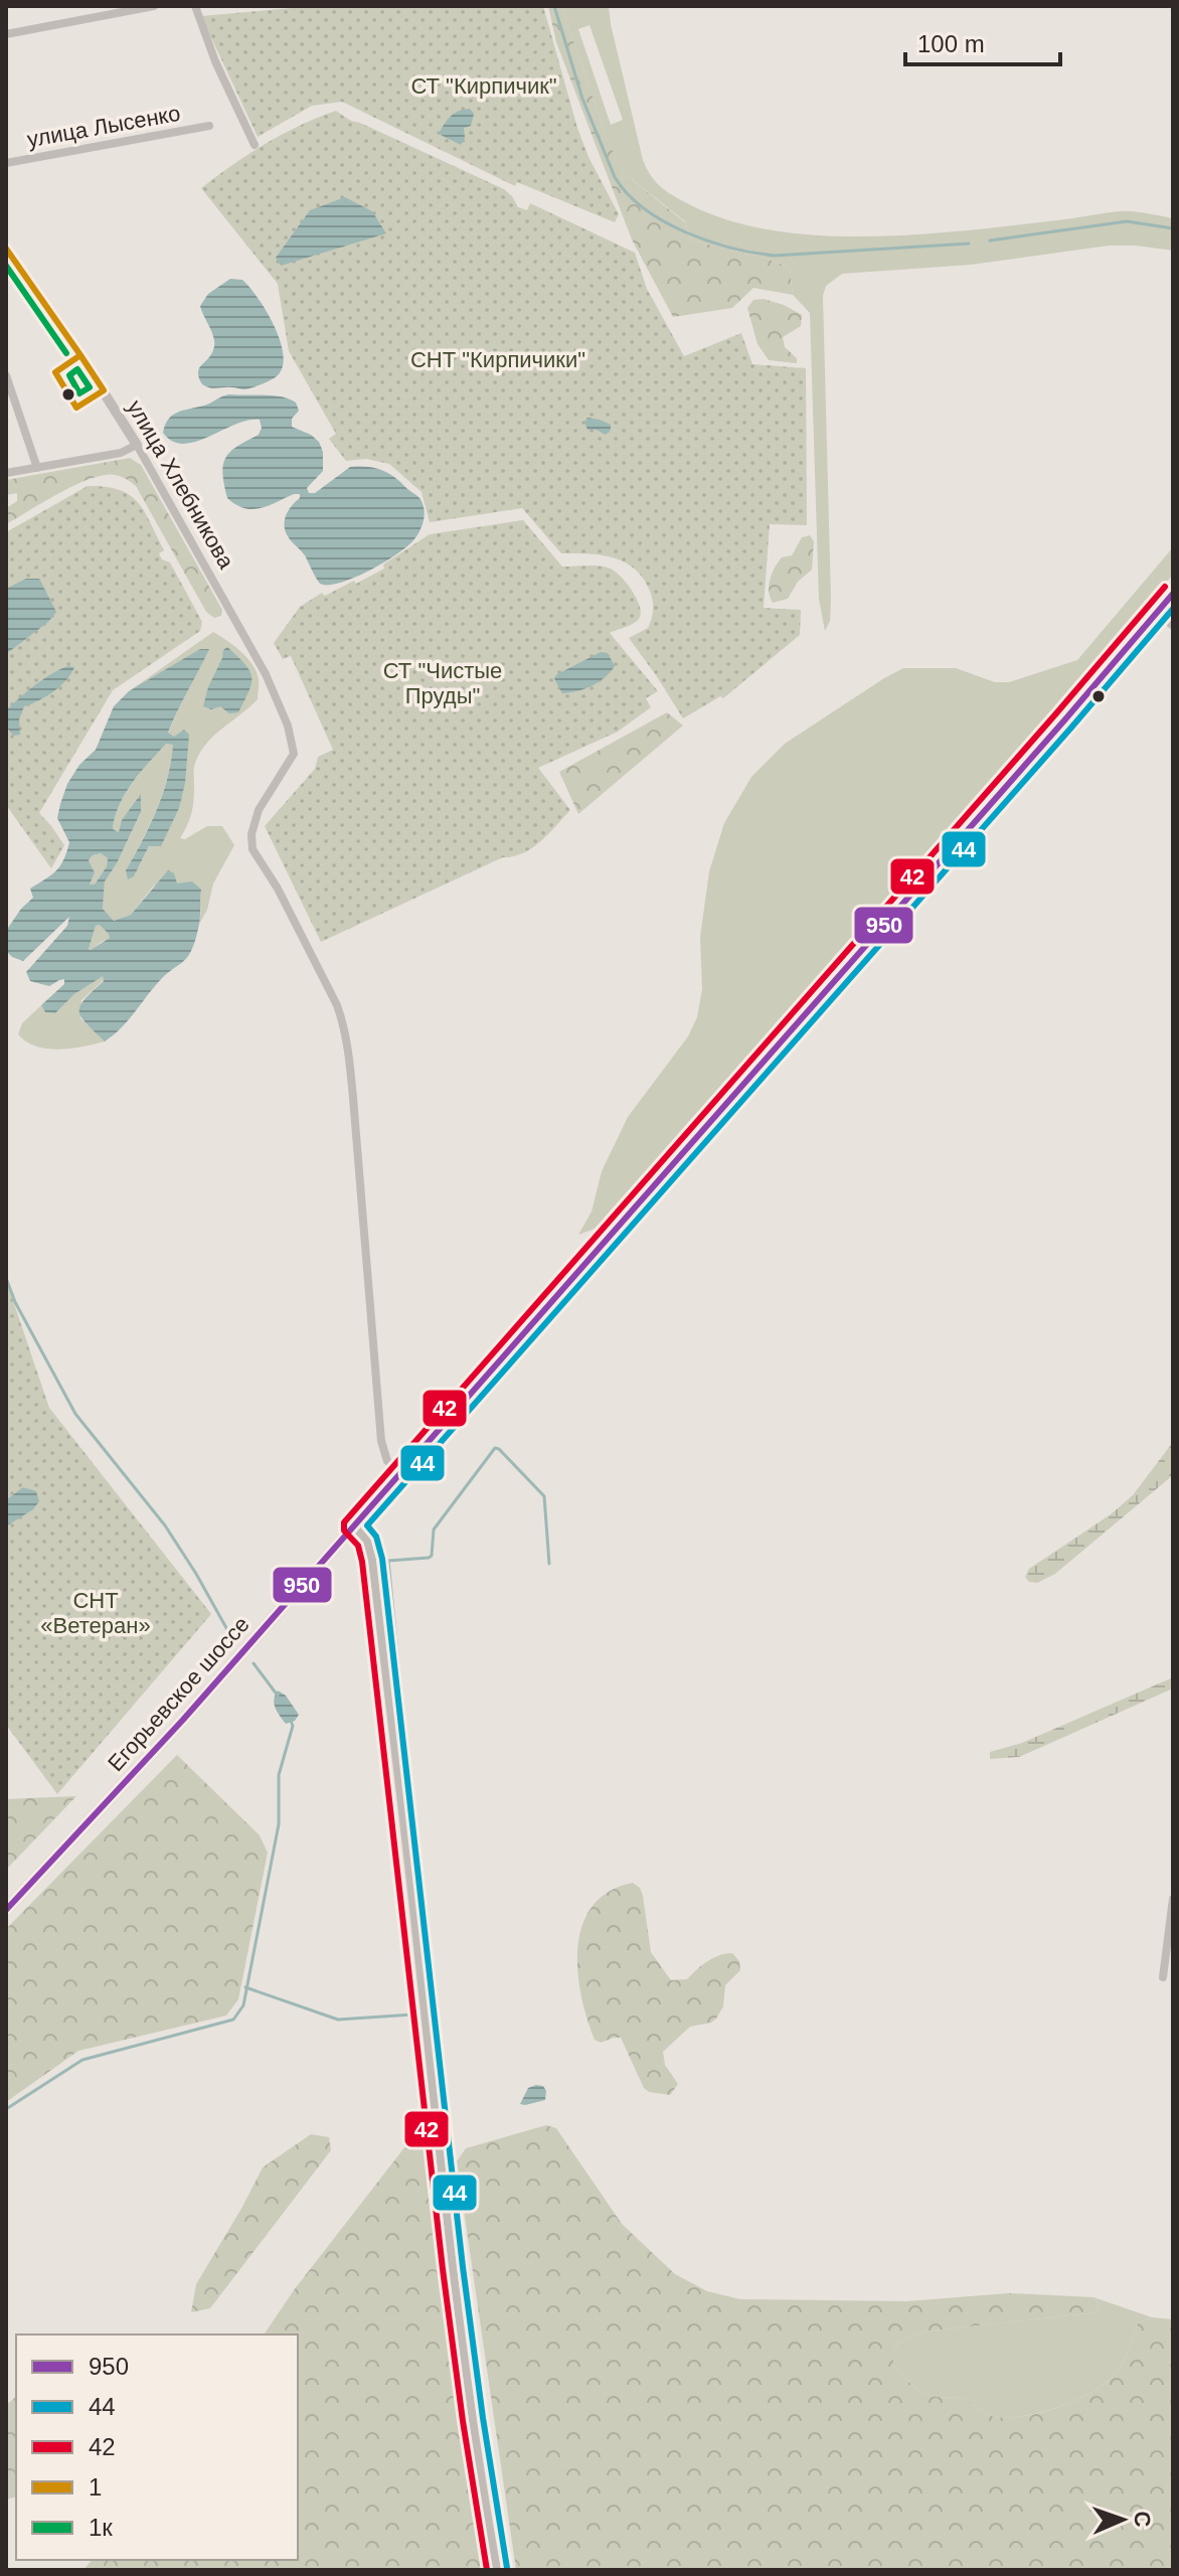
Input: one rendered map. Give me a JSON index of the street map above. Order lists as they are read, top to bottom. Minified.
{"streets":{"main road":["Егорьевское шоссе"],"street":["улица Лысенко","улица Хлебникова"]},"crossings":[["улица Хлебникова","Егорьевское шоссе"]],"parks":["СТ \"Кирпичик\"","СНТ \"Кирпичики\"","СТ \"Чистые Пруды\"","СНТ «Ветеран»"],"lines":["transit line 1","transit line 1к","transit line 42","transit line 950","transit line 44"],"legend":["950","44","42","1","1к"],"scale_bar":"100 m","north":"right"}
